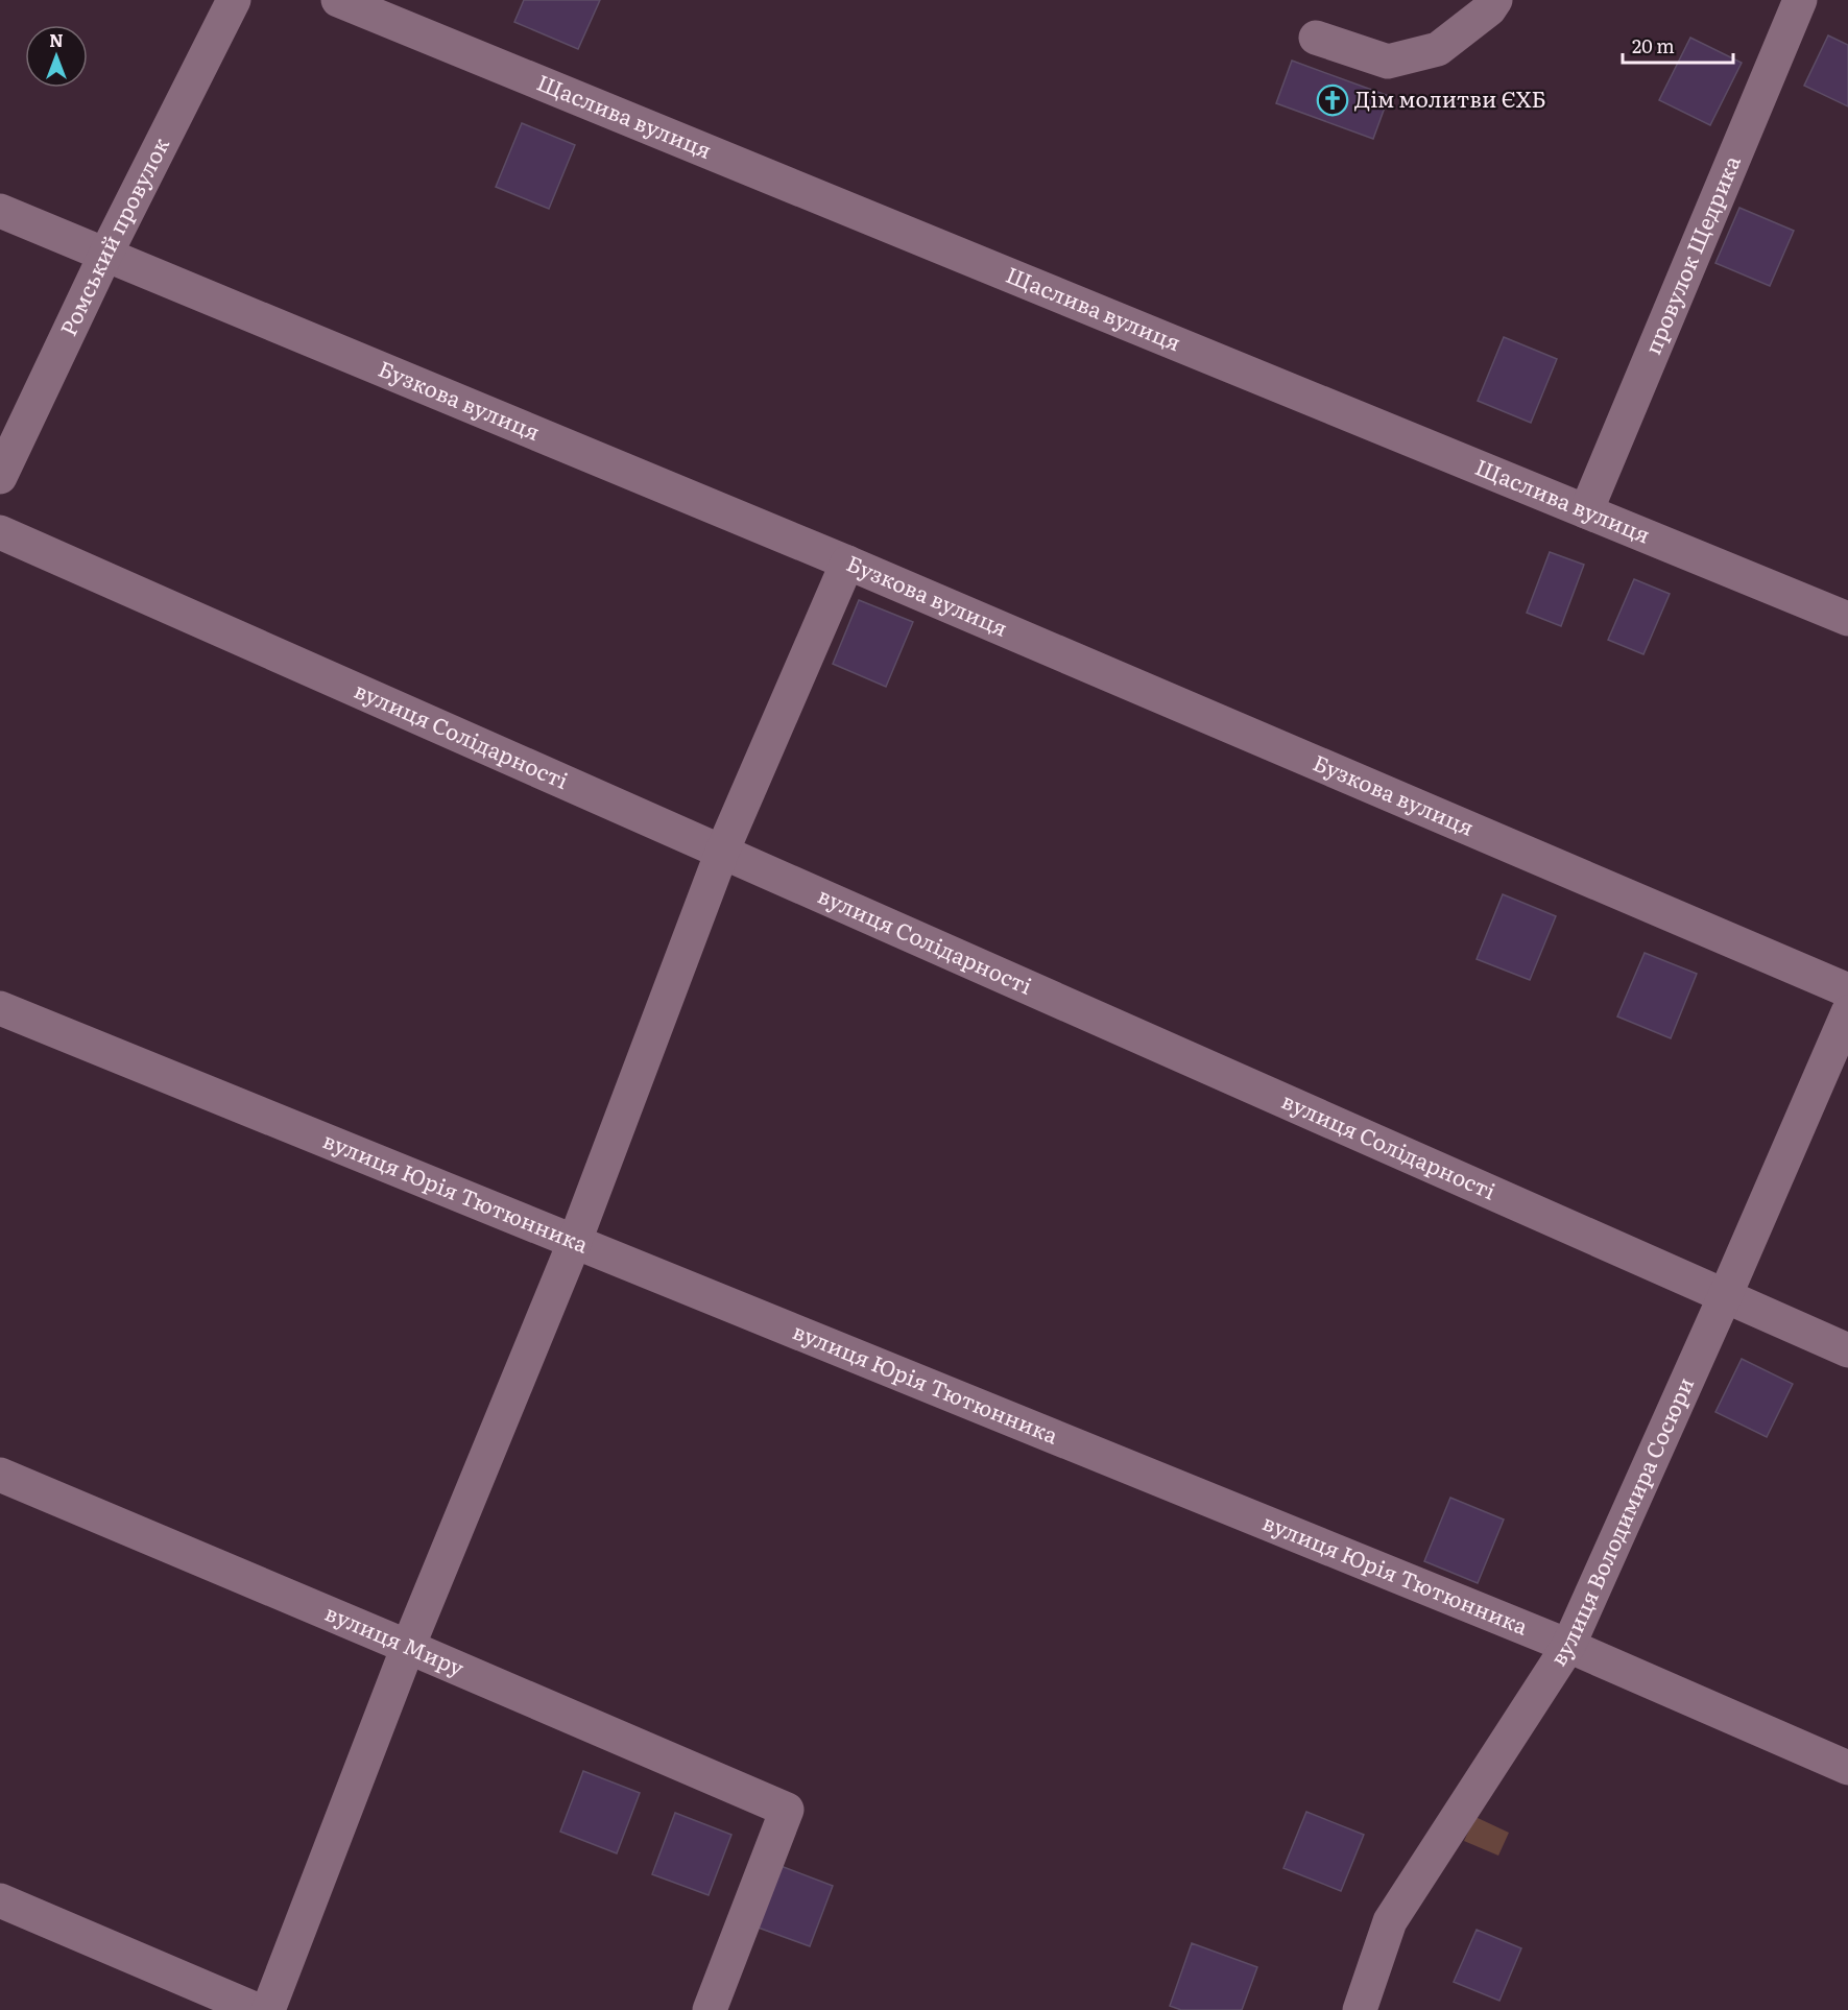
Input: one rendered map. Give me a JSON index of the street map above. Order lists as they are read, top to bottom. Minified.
{"streets":{"street":["Щаслива вулиця","Ромський провулок","провулок Щедрика","Бузкова вулиця","вулиця Солідарності","вулиця Юрія Тютюнника","вулиця Володимира Сосюри","вулиця Миру"]},"crossings":[["Щаслива вулиця","провулок Щедрика"],["Ромський провулок","Бузкова вулиця"],["вулиця Солідарності","вулиця Володимира Сосюри"],["вулиця Юрія Тютюнника","вулиця Володимира Сосюри"]],"places":{"church":["Дім молитви ЄХБ"]},"scale_bar":"20 m","north":"top"}
